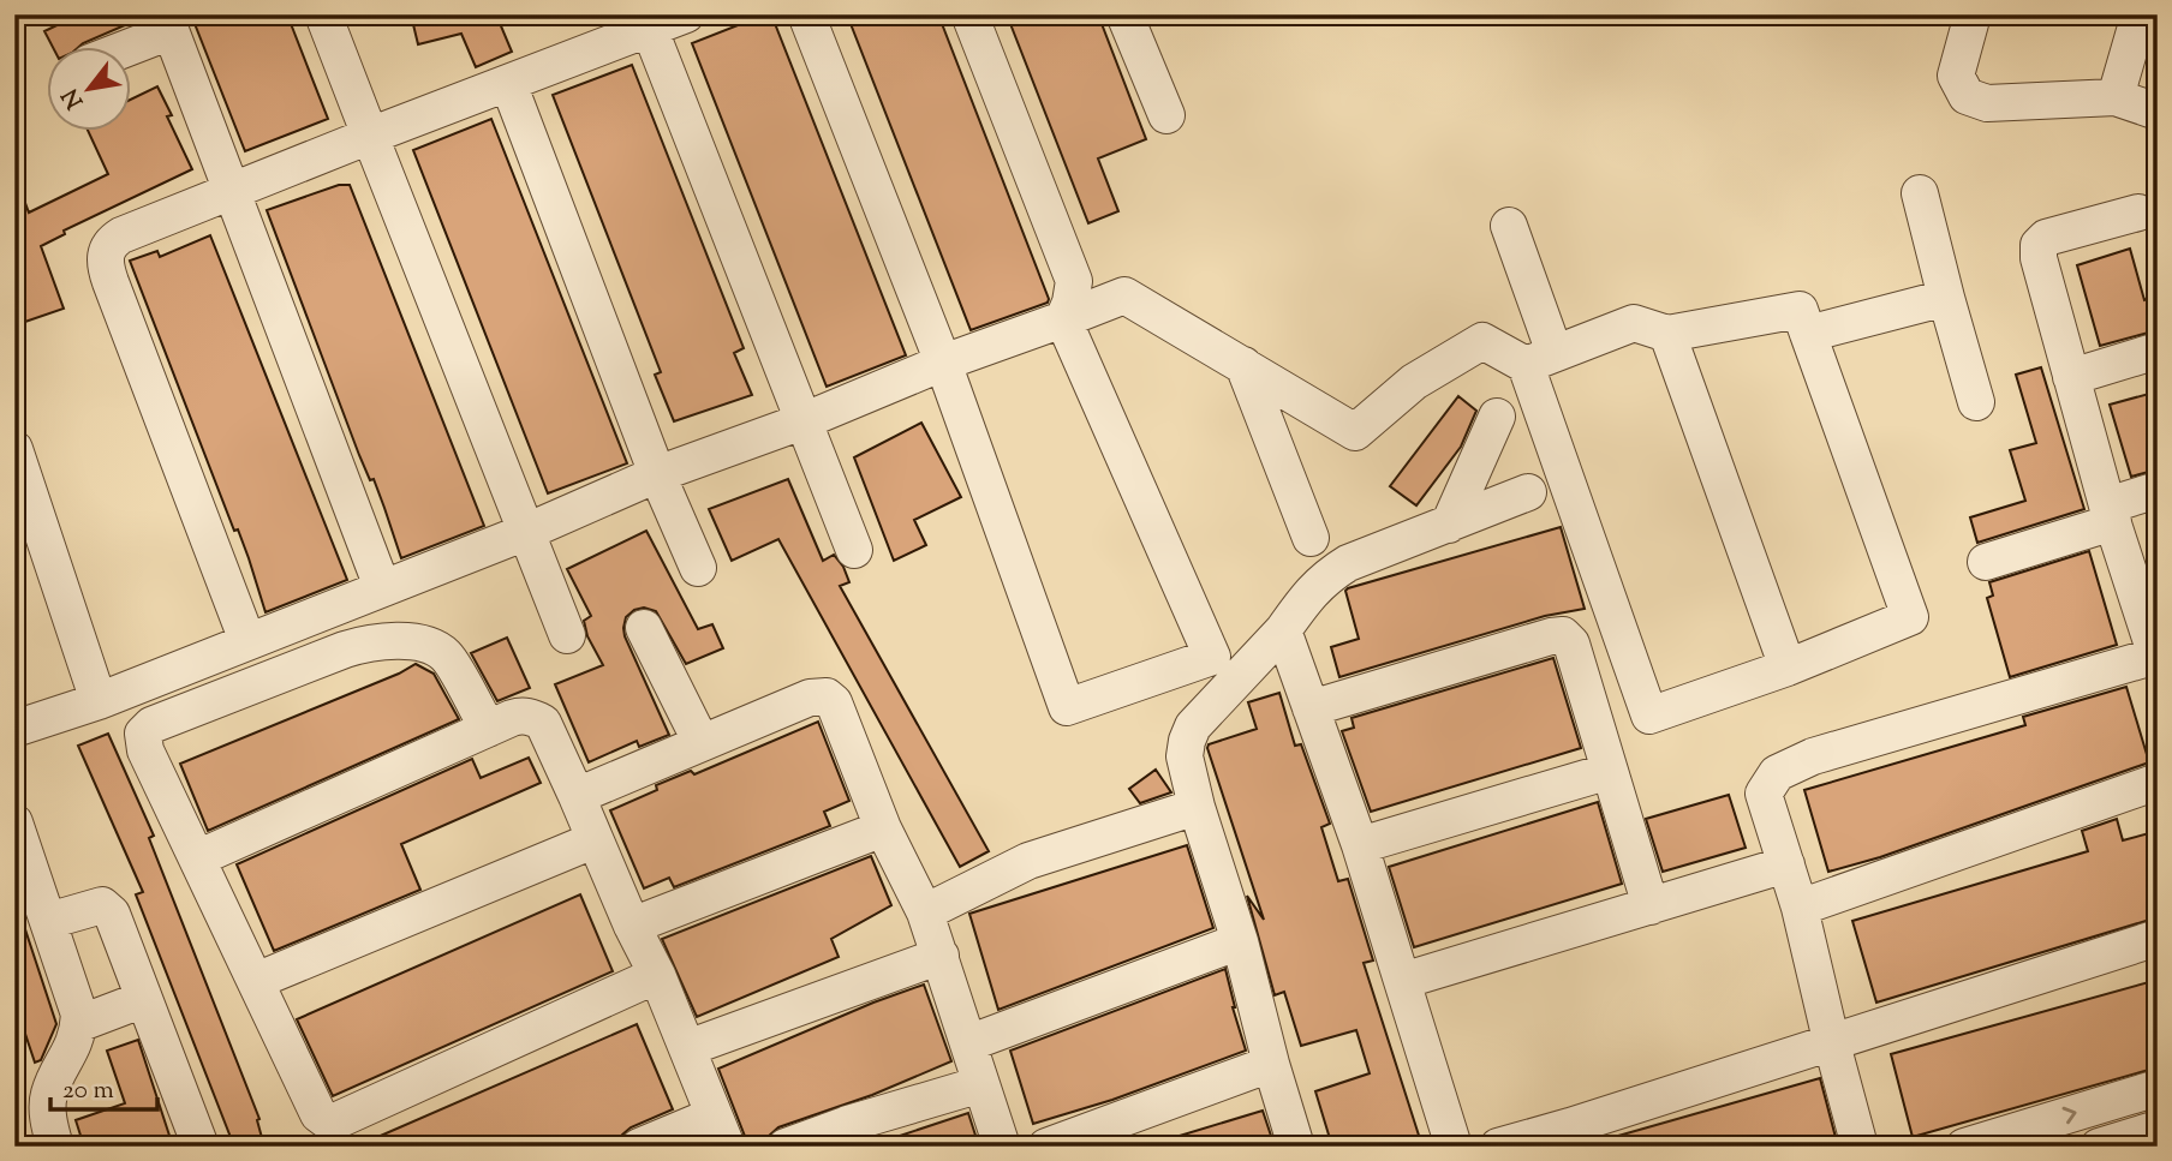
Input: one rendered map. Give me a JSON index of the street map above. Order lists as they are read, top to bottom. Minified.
{"scale_bar":"20 m","north":"bottom left"}
